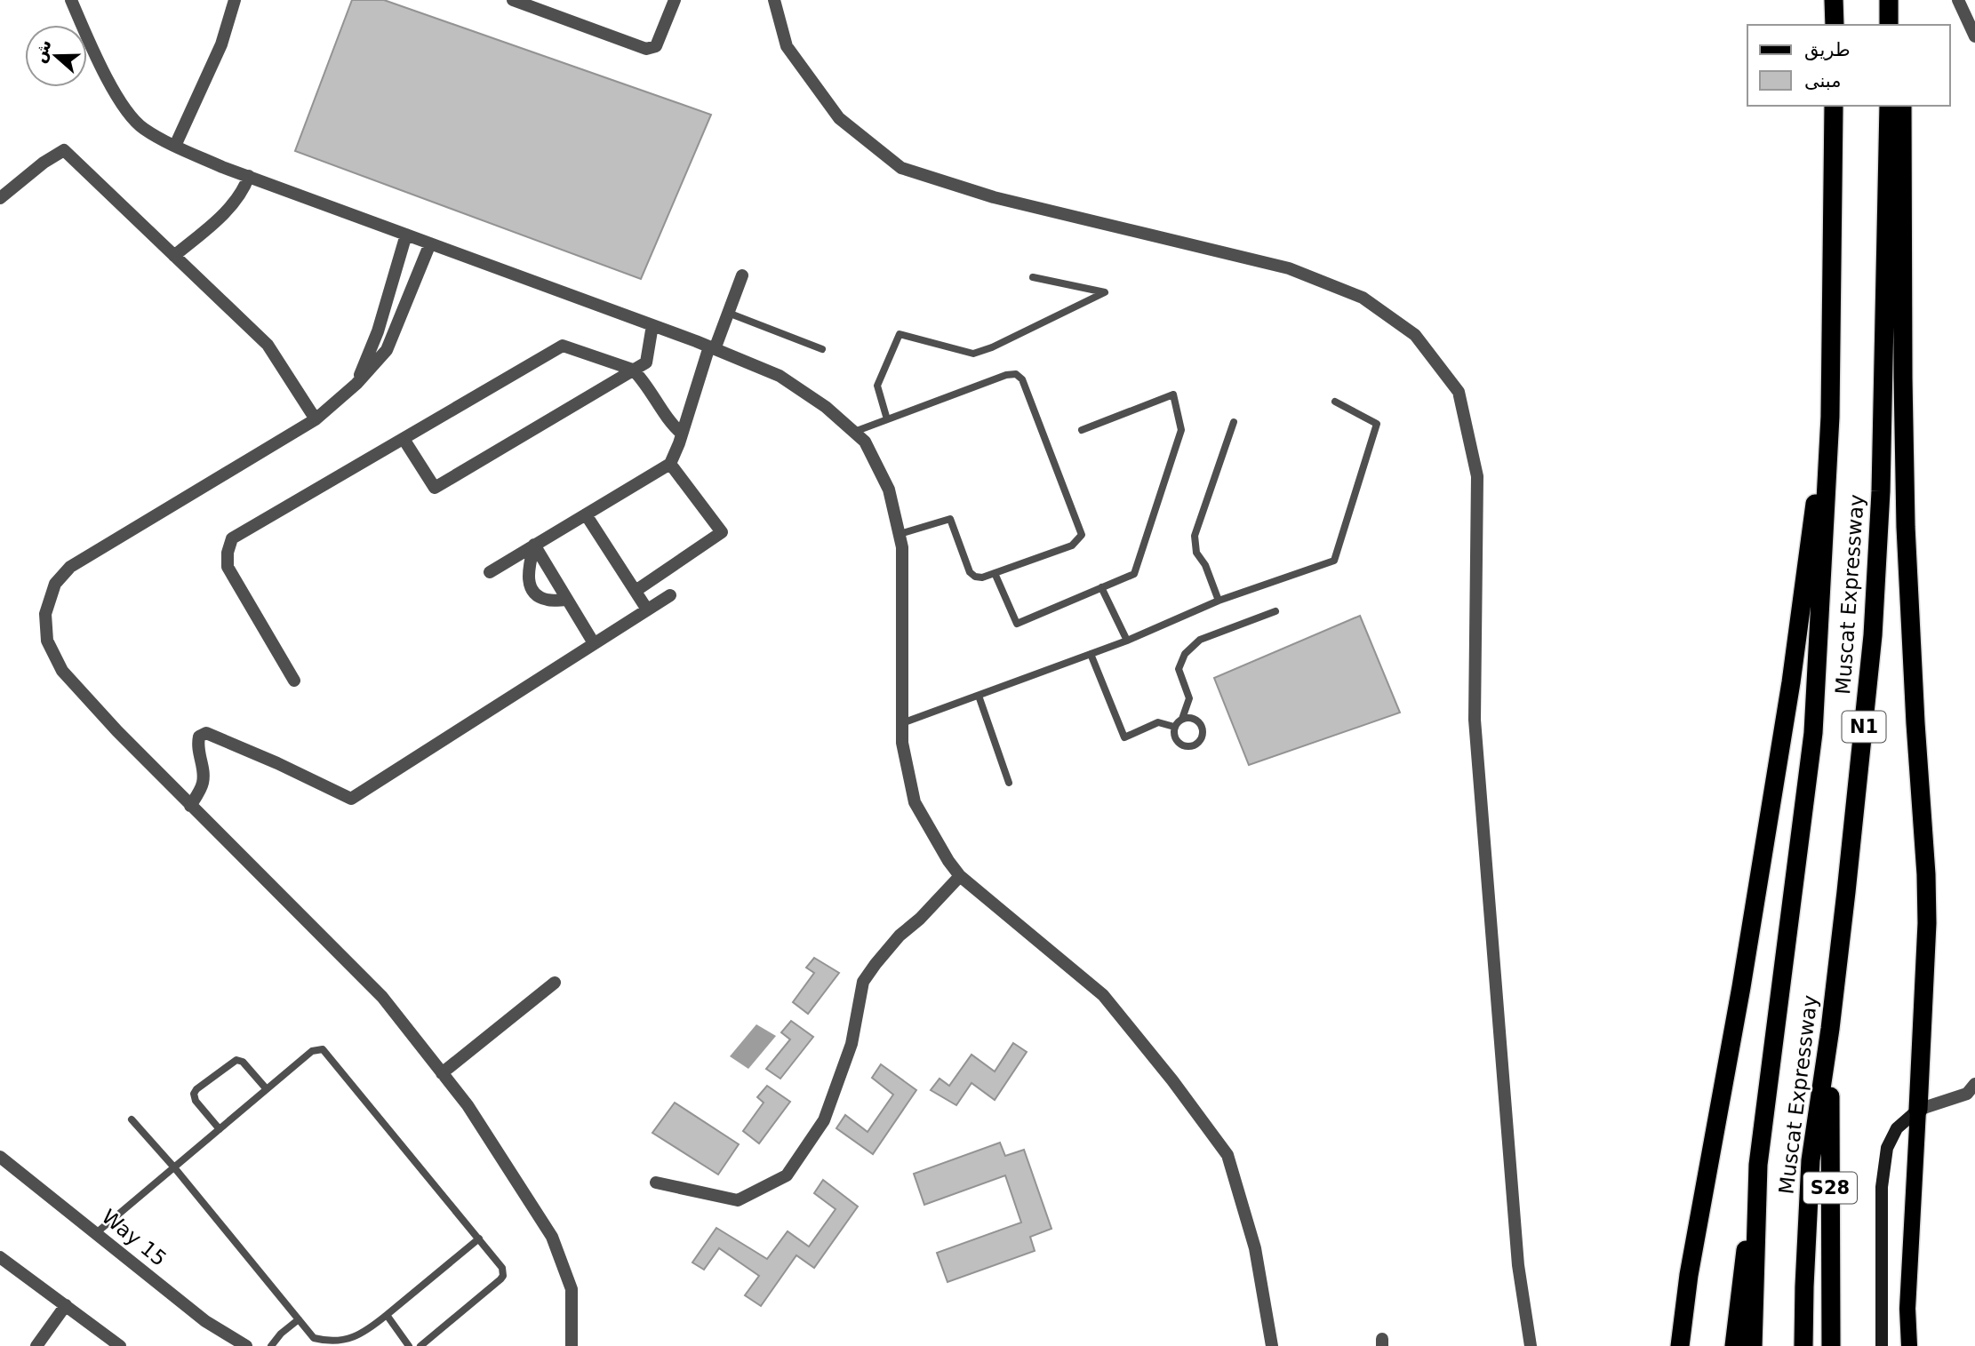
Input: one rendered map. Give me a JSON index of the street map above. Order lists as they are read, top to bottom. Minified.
{"streets":{"highway":["Muscat Expressway","N1","S28"],"street":["Way 15"]},"crossings":[["Muscat Expressway","S28"]],"legend":["طريق","مبنى"],"north":"left"}
